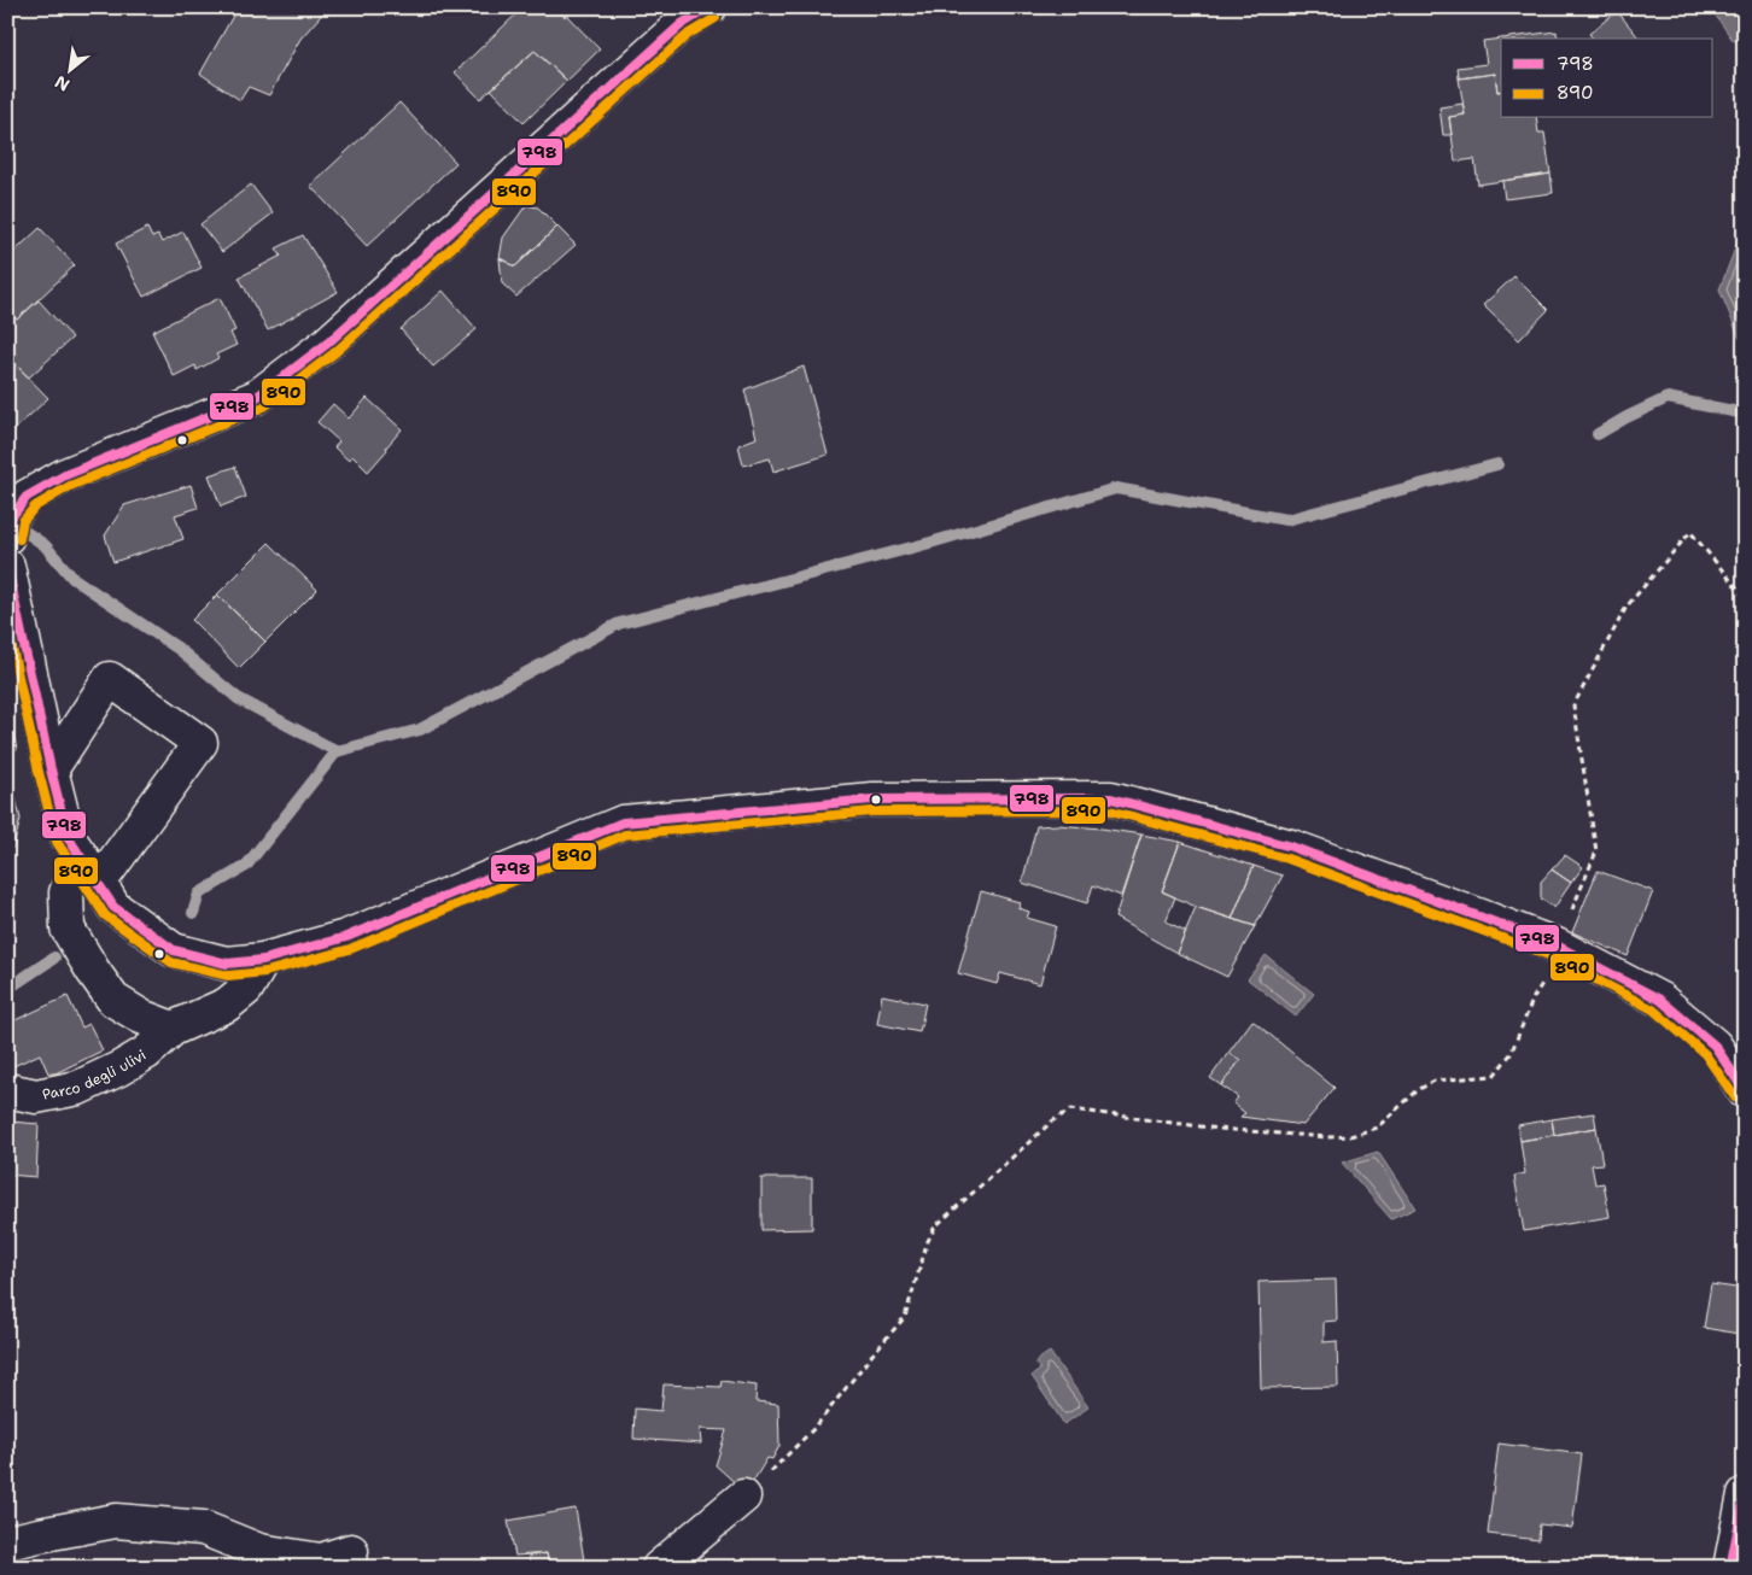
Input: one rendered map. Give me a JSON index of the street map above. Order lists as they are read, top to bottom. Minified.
{"streets":{"main road":["Parco degli ulivi"]},"lines":["transit line 798","transit line 890"],"legend":["798","890"],"north":"bottom left"}
